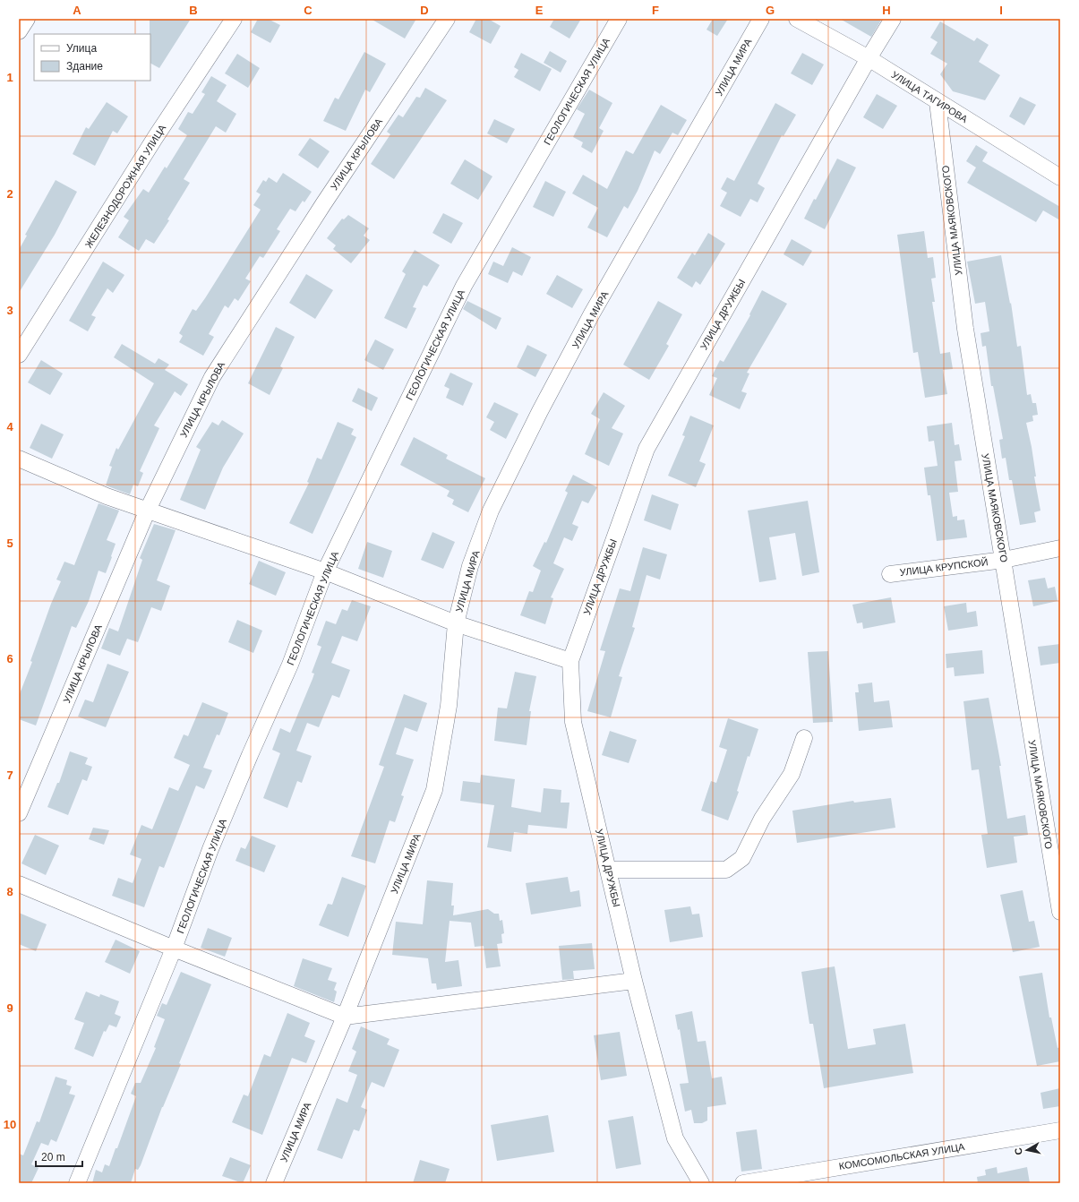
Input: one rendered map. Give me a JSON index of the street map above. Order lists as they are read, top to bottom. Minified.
{"streets":{"street":["УЛИЦА МИРА","ГЕОЛОГИЧЕСКАЯ УЛИЦА","УЛИЦА ТАГИРОВА","УЛИЦА КРЫЛОВА","ЖЕЛЕЗНОДОРОЖНАЯ УЛИЦА","УЛИЦА МАЯКОВСКОГО","УЛИЦА ДРУЖБЫ","УЛИЦА КРУПСКОЙ","КОМСОМОЛЬСКАЯ УЛИЦА"]},"crossings":[["УЛИЦА ТАГИРОВА","УЛИЦА МАЯКОВСКОГО"],["УЛИЦА ТАГИРОВА","УЛИЦА ДРУЖБЫ"],["УЛИЦА МАЯКОВСКОГО","УЛИЦА КРУПСКОЙ"]],"legend":["Улица","Здание"],"scale_bar":"20 m","north":"left","grid":{"columns":["A","B","C","D","E","F","G","H","I"],"rows":["1","2","3","4","5","6","7","8","9","10"]}}
